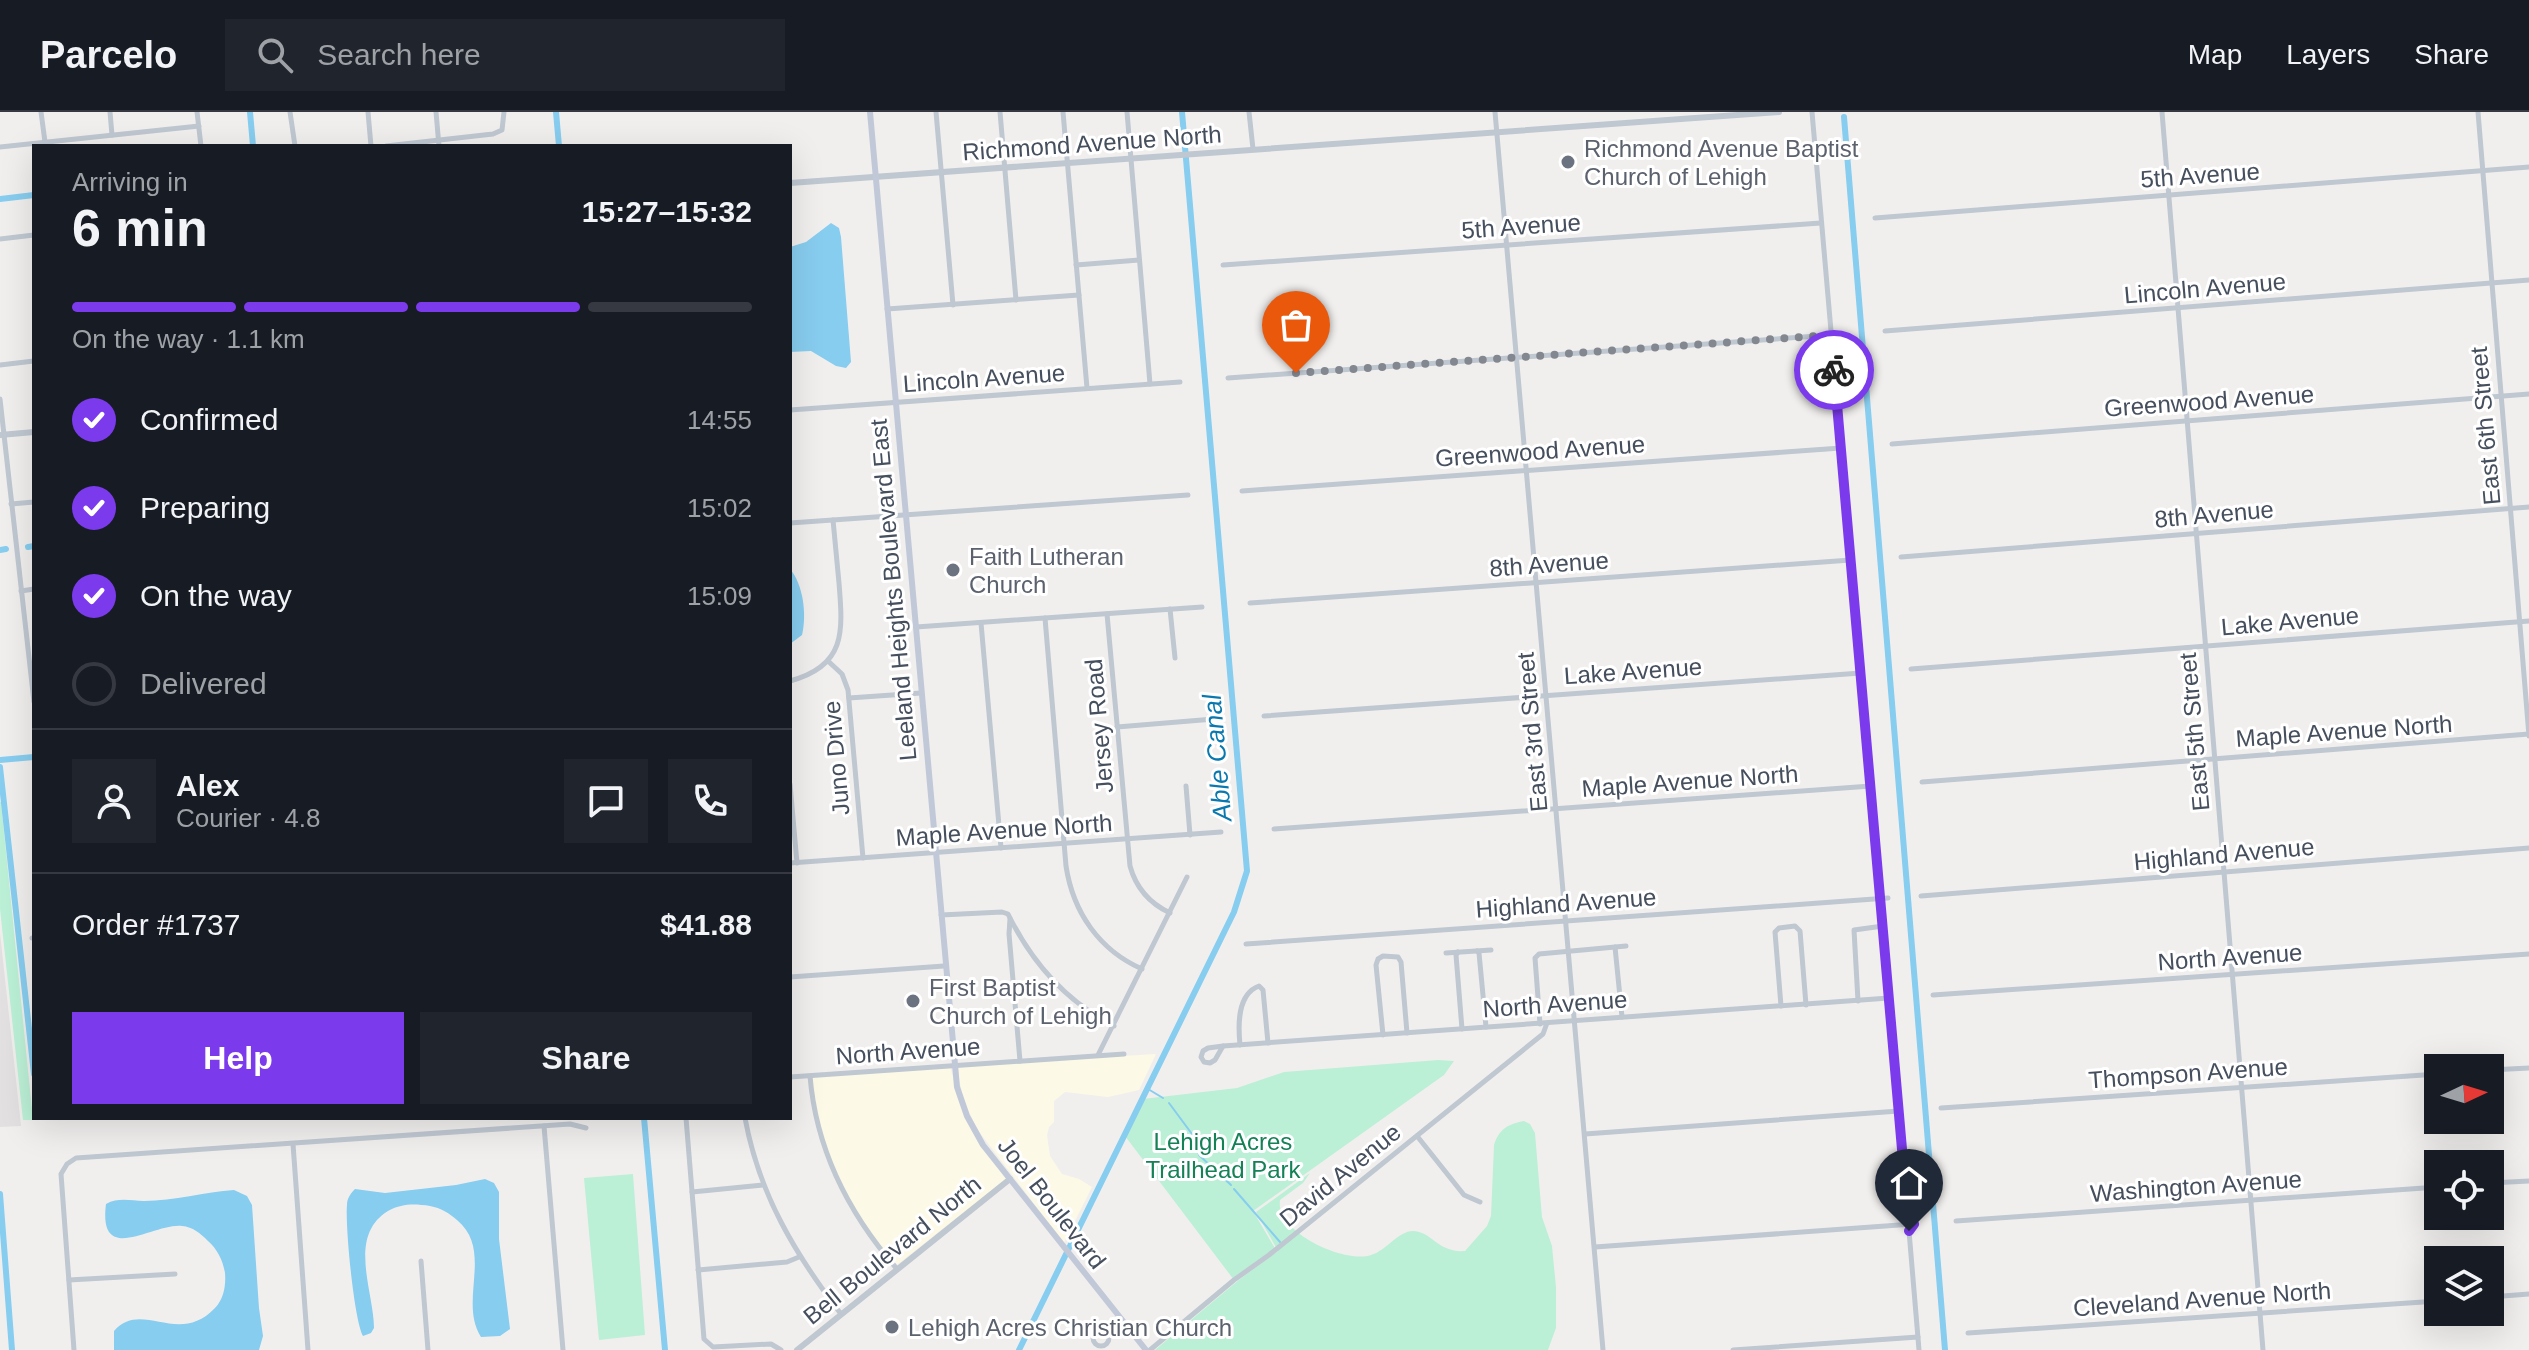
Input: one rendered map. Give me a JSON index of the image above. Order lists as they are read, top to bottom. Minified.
{"streets":{"main road":["Leeland Heights Boulevard East","Joel Boulevard"],"street":["Richmond Avenue North","5th Avenue","Lincoln Avenue","Greenwood Avenue","East 6th Street","8th Avenue","Lake Avenue","Jersey Road","Maple Avenue North","East 3rd Street","East 5th Street","Juno Drive","Highland Avenue","North Avenue","Thompson Avenue","David Avenue","Washington Avenue","Bell Boulevard North","Cleveland Avenue North"]},"crossings":[["Richmond Avenue North","Leeland Heights Boulevard East"],["Richmond Avenue North","East 3rd Street"],["5th Avenue","East 6th Street"],["5th Avenue","East 3rd Street"],["5th Avenue","East 5th Street"],["Lincoln Avenue","East 6th Street"],["Lincoln Avenue","Leeland Heights Boulevard East"],["Lincoln Avenue","East 5th Street"],["Greenwood Avenue","East 6th Street"],["Greenwood Avenue","East 3rd Street"],["Greenwood Avenue","East 5th Street"],["East 6th Street","8th Avenue"],["East 6th Street","Lake Avenue"],["East 6th Street","Maple Avenue North"],["8th Avenue","East 3rd Street"],["8th Avenue","East 5th Street"],["Leeland Heights Boulevard East","Maple Avenue North"],["Leeland Heights Boulevard East","North Avenue"],["Leeland Heights Boulevard East","Joel Boulevard"],["Lake Avenue","East 3rd Street"],["Lake Avenue","East 5th Street"],["Jersey Road","Maple Avenue North"],["Maple Avenue North","East 3rd Street"],["Maple Avenue North","East 5th Street"],["Maple Avenue North","Juno Drive"],["East 3rd Street","Highland Avenue"],["East 3rd Street","North Avenue"],["East 5th Street","Highland Avenue"],["East 5th Street","North Avenue"],["East 5th Street","Thompson Avenue"],["East 5th Street","Washington Avenue"],["East 5th Street","Cleveland Avenue North"],["North Avenue","David Avenue"],["North Avenue","Joel Boulevard"],["David Avenue","Joel Boulevard"],["Joel Boulevard","Bell Boulevard North"]],"water":["Able Canal"],"parks":["Lehigh Acres Trailhead Park"],"places":["Richmond Avenue Baptist Church of Lehigh","Faith Lutheran Church","First Baptist Church of Lehigh","Lehigh Acres Christian Church"],"north":"right","page":{"header":"Parcelo","search":"Search here","nav":["Map","Layers","Share"],"heading":["6 min","Arriving in","15:27–15:32"],"panel":["Alex","Courier · 4.8","Order #1737","$41.88"],"bar":"On the way · 1.1 km","list":[["Confirmed","14:55"],["Preparing","15:02"],["On the way","15:09"],"Delivered"],"buttons":["Help","Share"]}}
